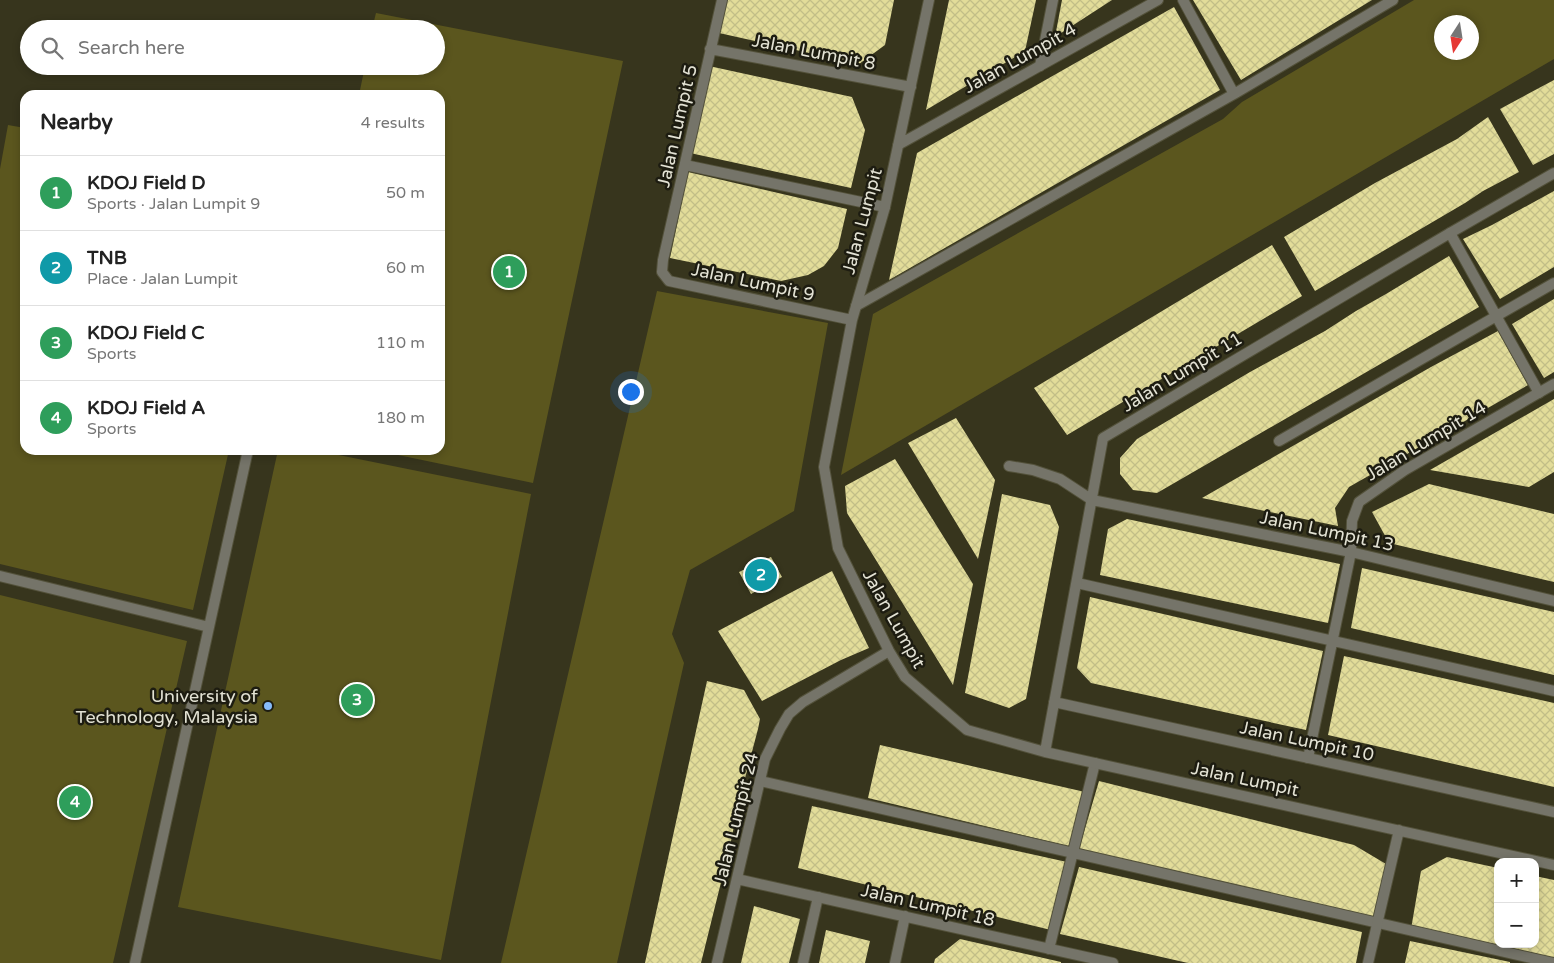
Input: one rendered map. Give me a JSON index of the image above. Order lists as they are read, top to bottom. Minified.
{"streets":{"street":["Jalan Lumpit 8","Jalan Lumpit 4","Jalan Lumpit 5","Jalan Lumpit","Jalan Lumpit 9","Jalan Lumpit 11","Jalan Lumpit 14","Jalan Lumpit 13","Jalan Lumpit 10","Jalan Lumpit 24","Jalan Lumpit 18"]},"crossings":[["Jalan Lumpit 8","Jalan Lumpit 5"],["Jalan Lumpit 8","Jalan Lumpit"],["Jalan Lumpit 4","Jalan Lumpit"],["Jalan Lumpit 5","Jalan Lumpit 9"],["Jalan Lumpit","Jalan Lumpit 9"],["Jalan Lumpit","Jalan Lumpit 11"],["Jalan Lumpit","Jalan Lumpit 24"],["Jalan Lumpit 11","Jalan Lumpit 13"],["Jalan Lumpit 11","Jalan Lumpit 10"],["Jalan Lumpit 14","Jalan Lumpit 13"],["Jalan Lumpit 24","Jalan Lumpit 18"]],"places":["University of Technology, Malaysia"],"north":"bottom","page":{"search":"Search here","heading":["Nearby","4 results"],"list":[{"mark":"1","name":"KDOJ Field D","note":"Sports · Jalan Lumpit 9","value":"50 m"},{"mark":"2","name":"TNB","note":"Place · Jalan Lumpit","value":"60 m"},{"mark":"3","name":"KDOJ Field C","note":"Sports","value":"110 m"},{"mark":"4","name":"KDOJ Field A","note":"Sports","value":"180 m"}],"pins":["1","2","3","4"],"map_buttons":["+","−"]}}
